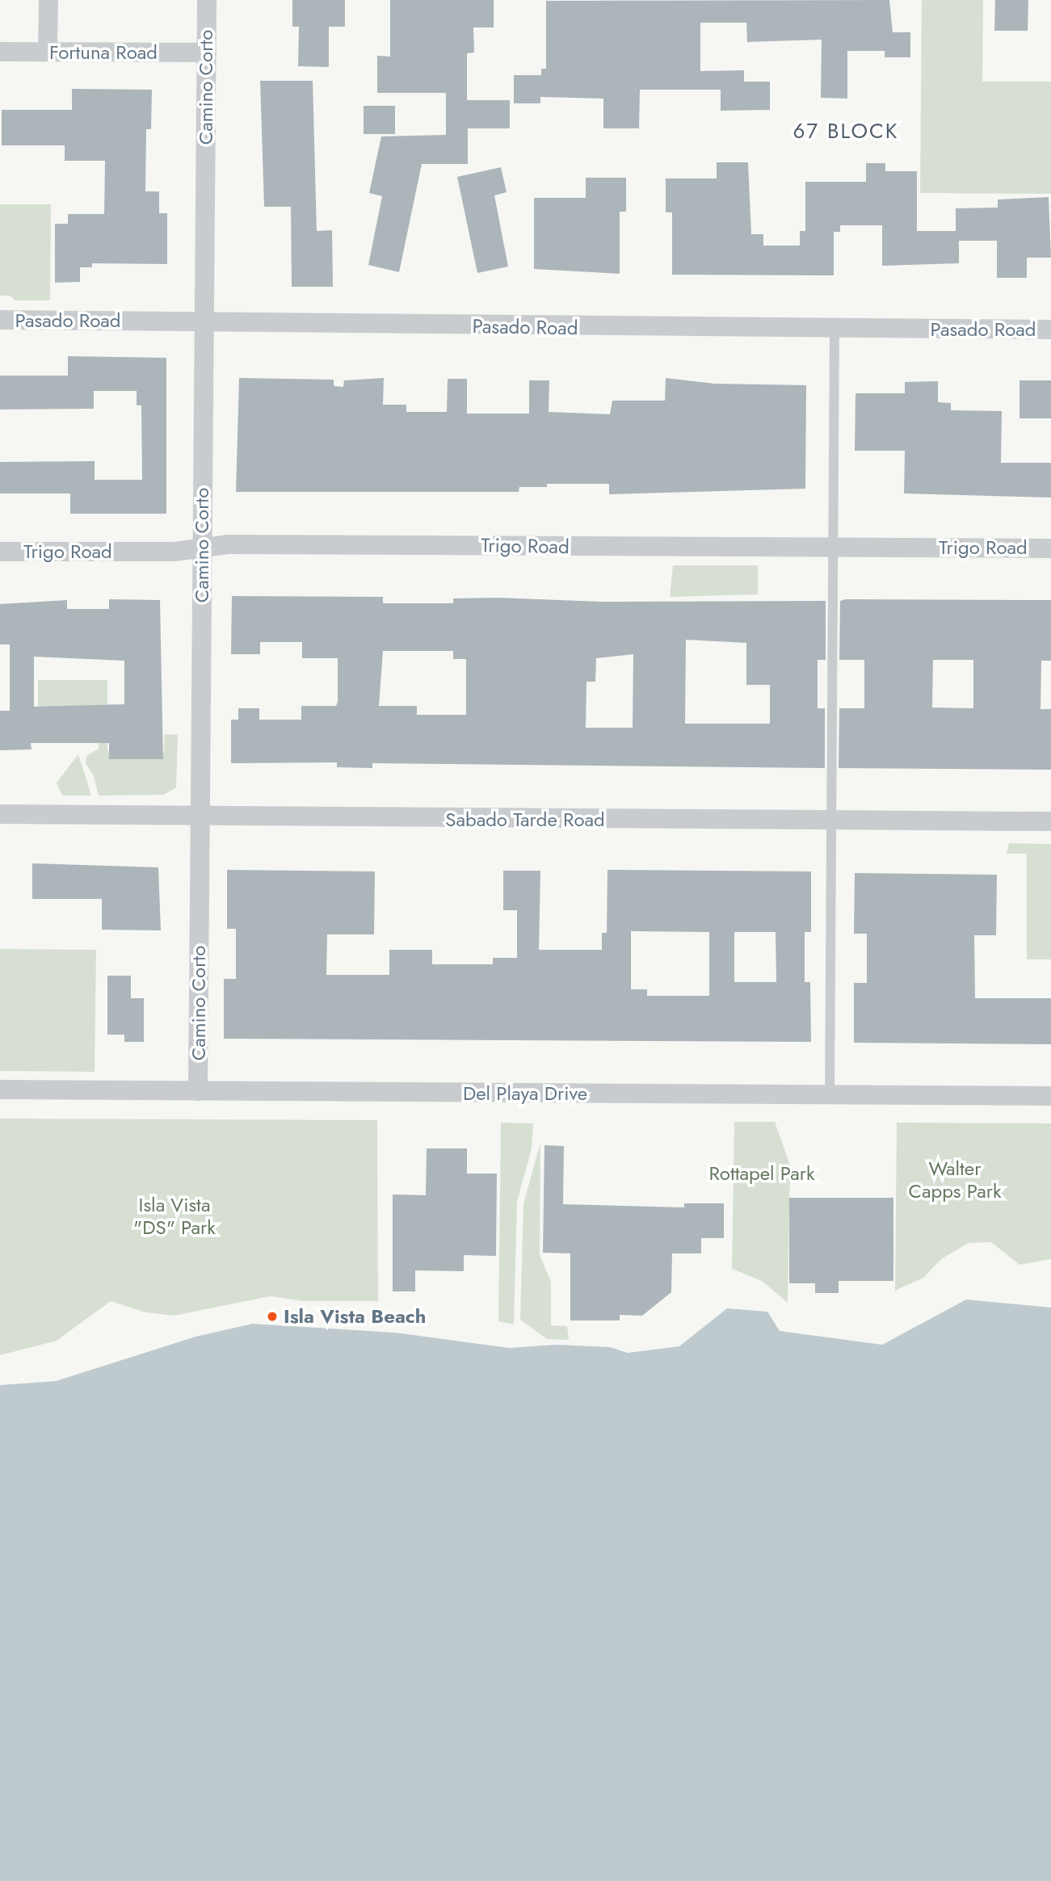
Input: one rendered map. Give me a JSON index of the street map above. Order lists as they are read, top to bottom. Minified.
{"streets":{"street":["Fortuna Road","Camino Corto","Pasado Road","Trigo Road","Sabado Tarde Road","Del Playa Drive"]},"crossings":[["Fortuna Road","Camino Corto"],["Camino Corto","Pasado Road"],["Camino Corto","Trigo Road"],["Camino Corto","Sabado Tarde Road"],["Camino Corto","Del Playa Drive"]],"districts":["67 BLOCK"],"parks":["Walter Capps Park","Rottapel Park","Isla Vista \"DS\" Park"],"places":["Isla Vista Beach"]}
